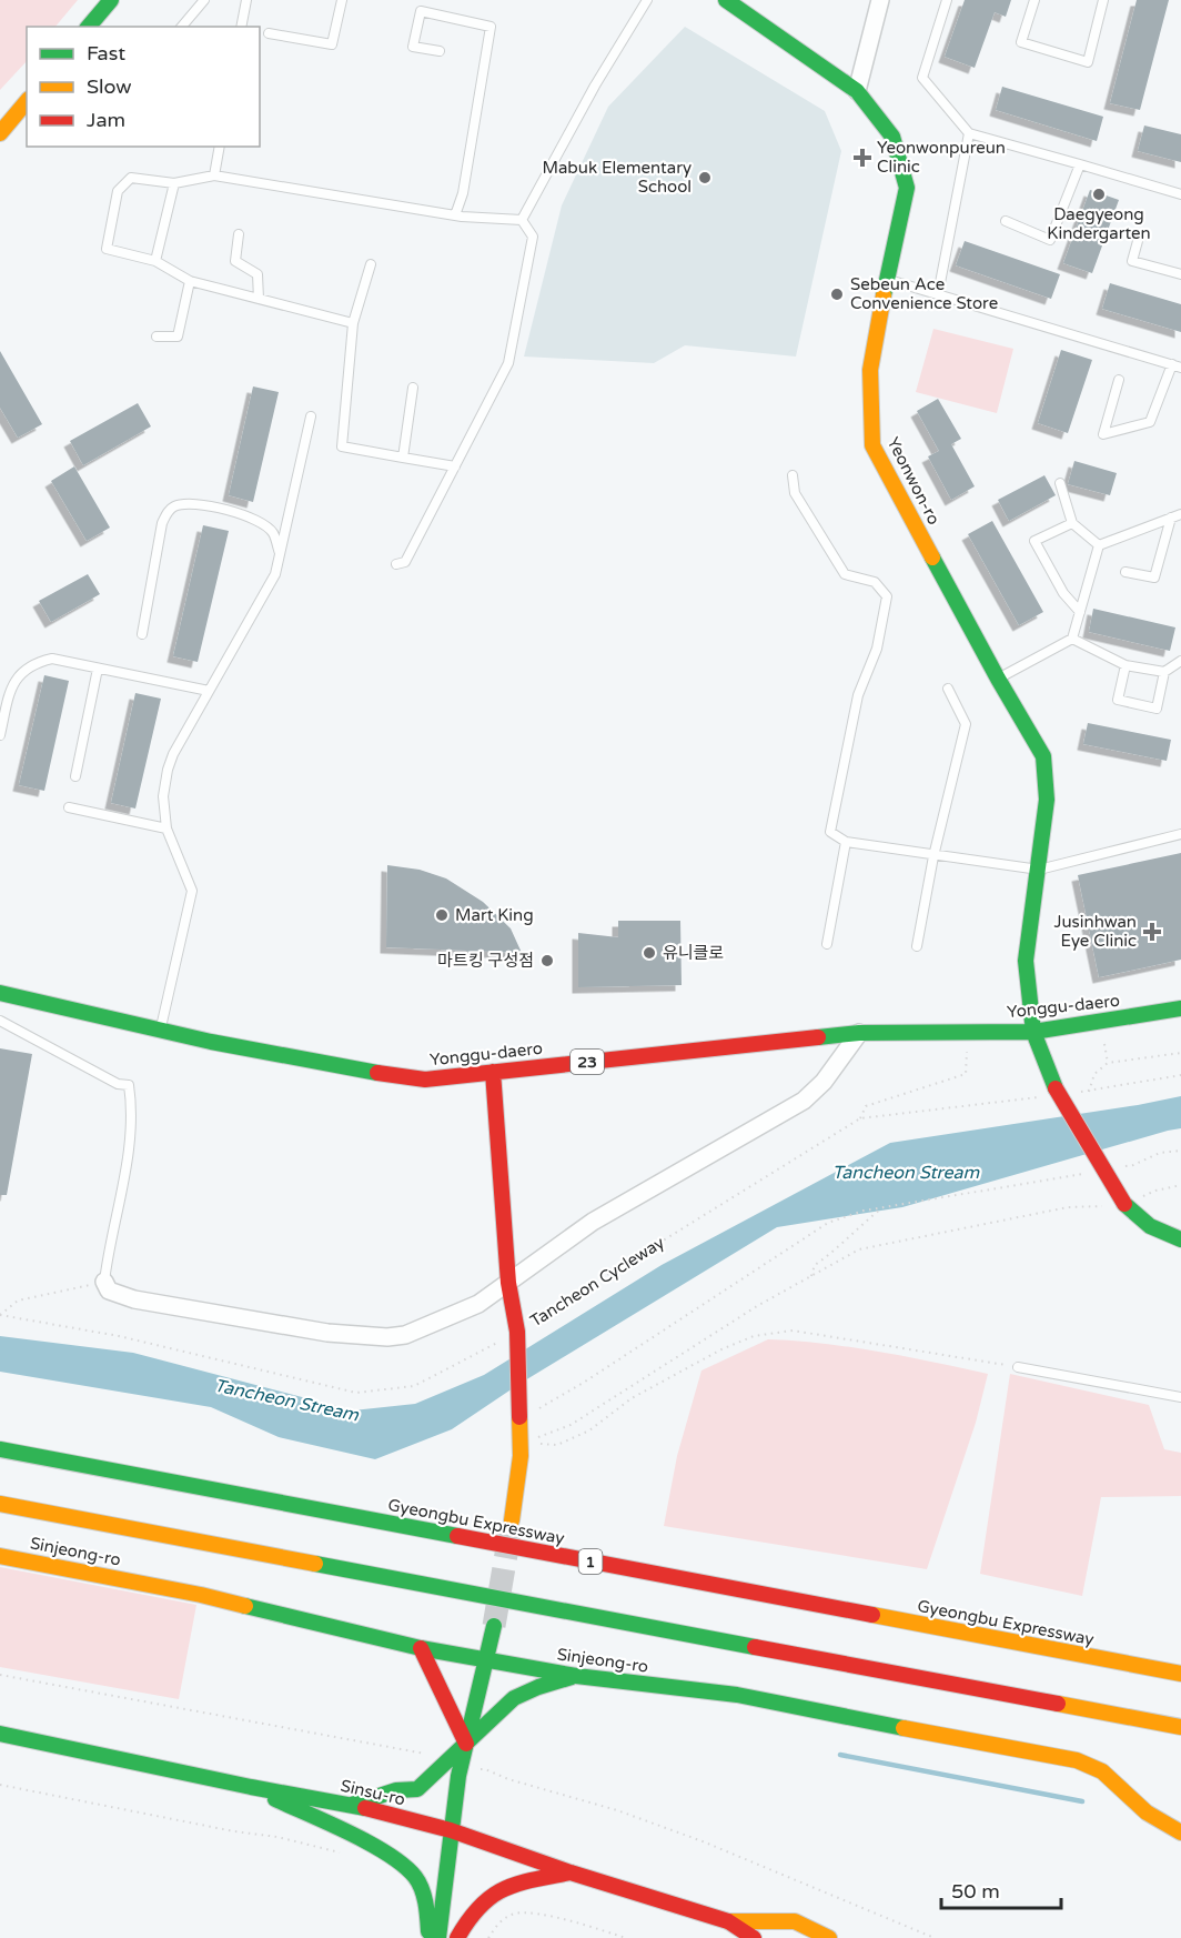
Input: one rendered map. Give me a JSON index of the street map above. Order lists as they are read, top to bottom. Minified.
{"streets":{"main road":["Yeonwon-ro","Yonggu-daero","23","Gyeongbu Expressway","Sinjeong-ro","1","Sinsu-ro"],"path":["Tancheon Cycleway"]},"crossings":[["Yeonwon-ro","Yonggu-daero"]],"water":["Tancheon Stream"],"places":{"health":["Yeonwonpureun Clinic","Jusinhwan Eye Clinic"],"other":["Mabuk Elementary School","Daegyeong Kindergarten","Sebeun Ace Convenience Store","Mart King","유니클로","마트킹 구성점"]},"legend":["Fast","Slow","Jam"],"scale_bar":"50 m"}
